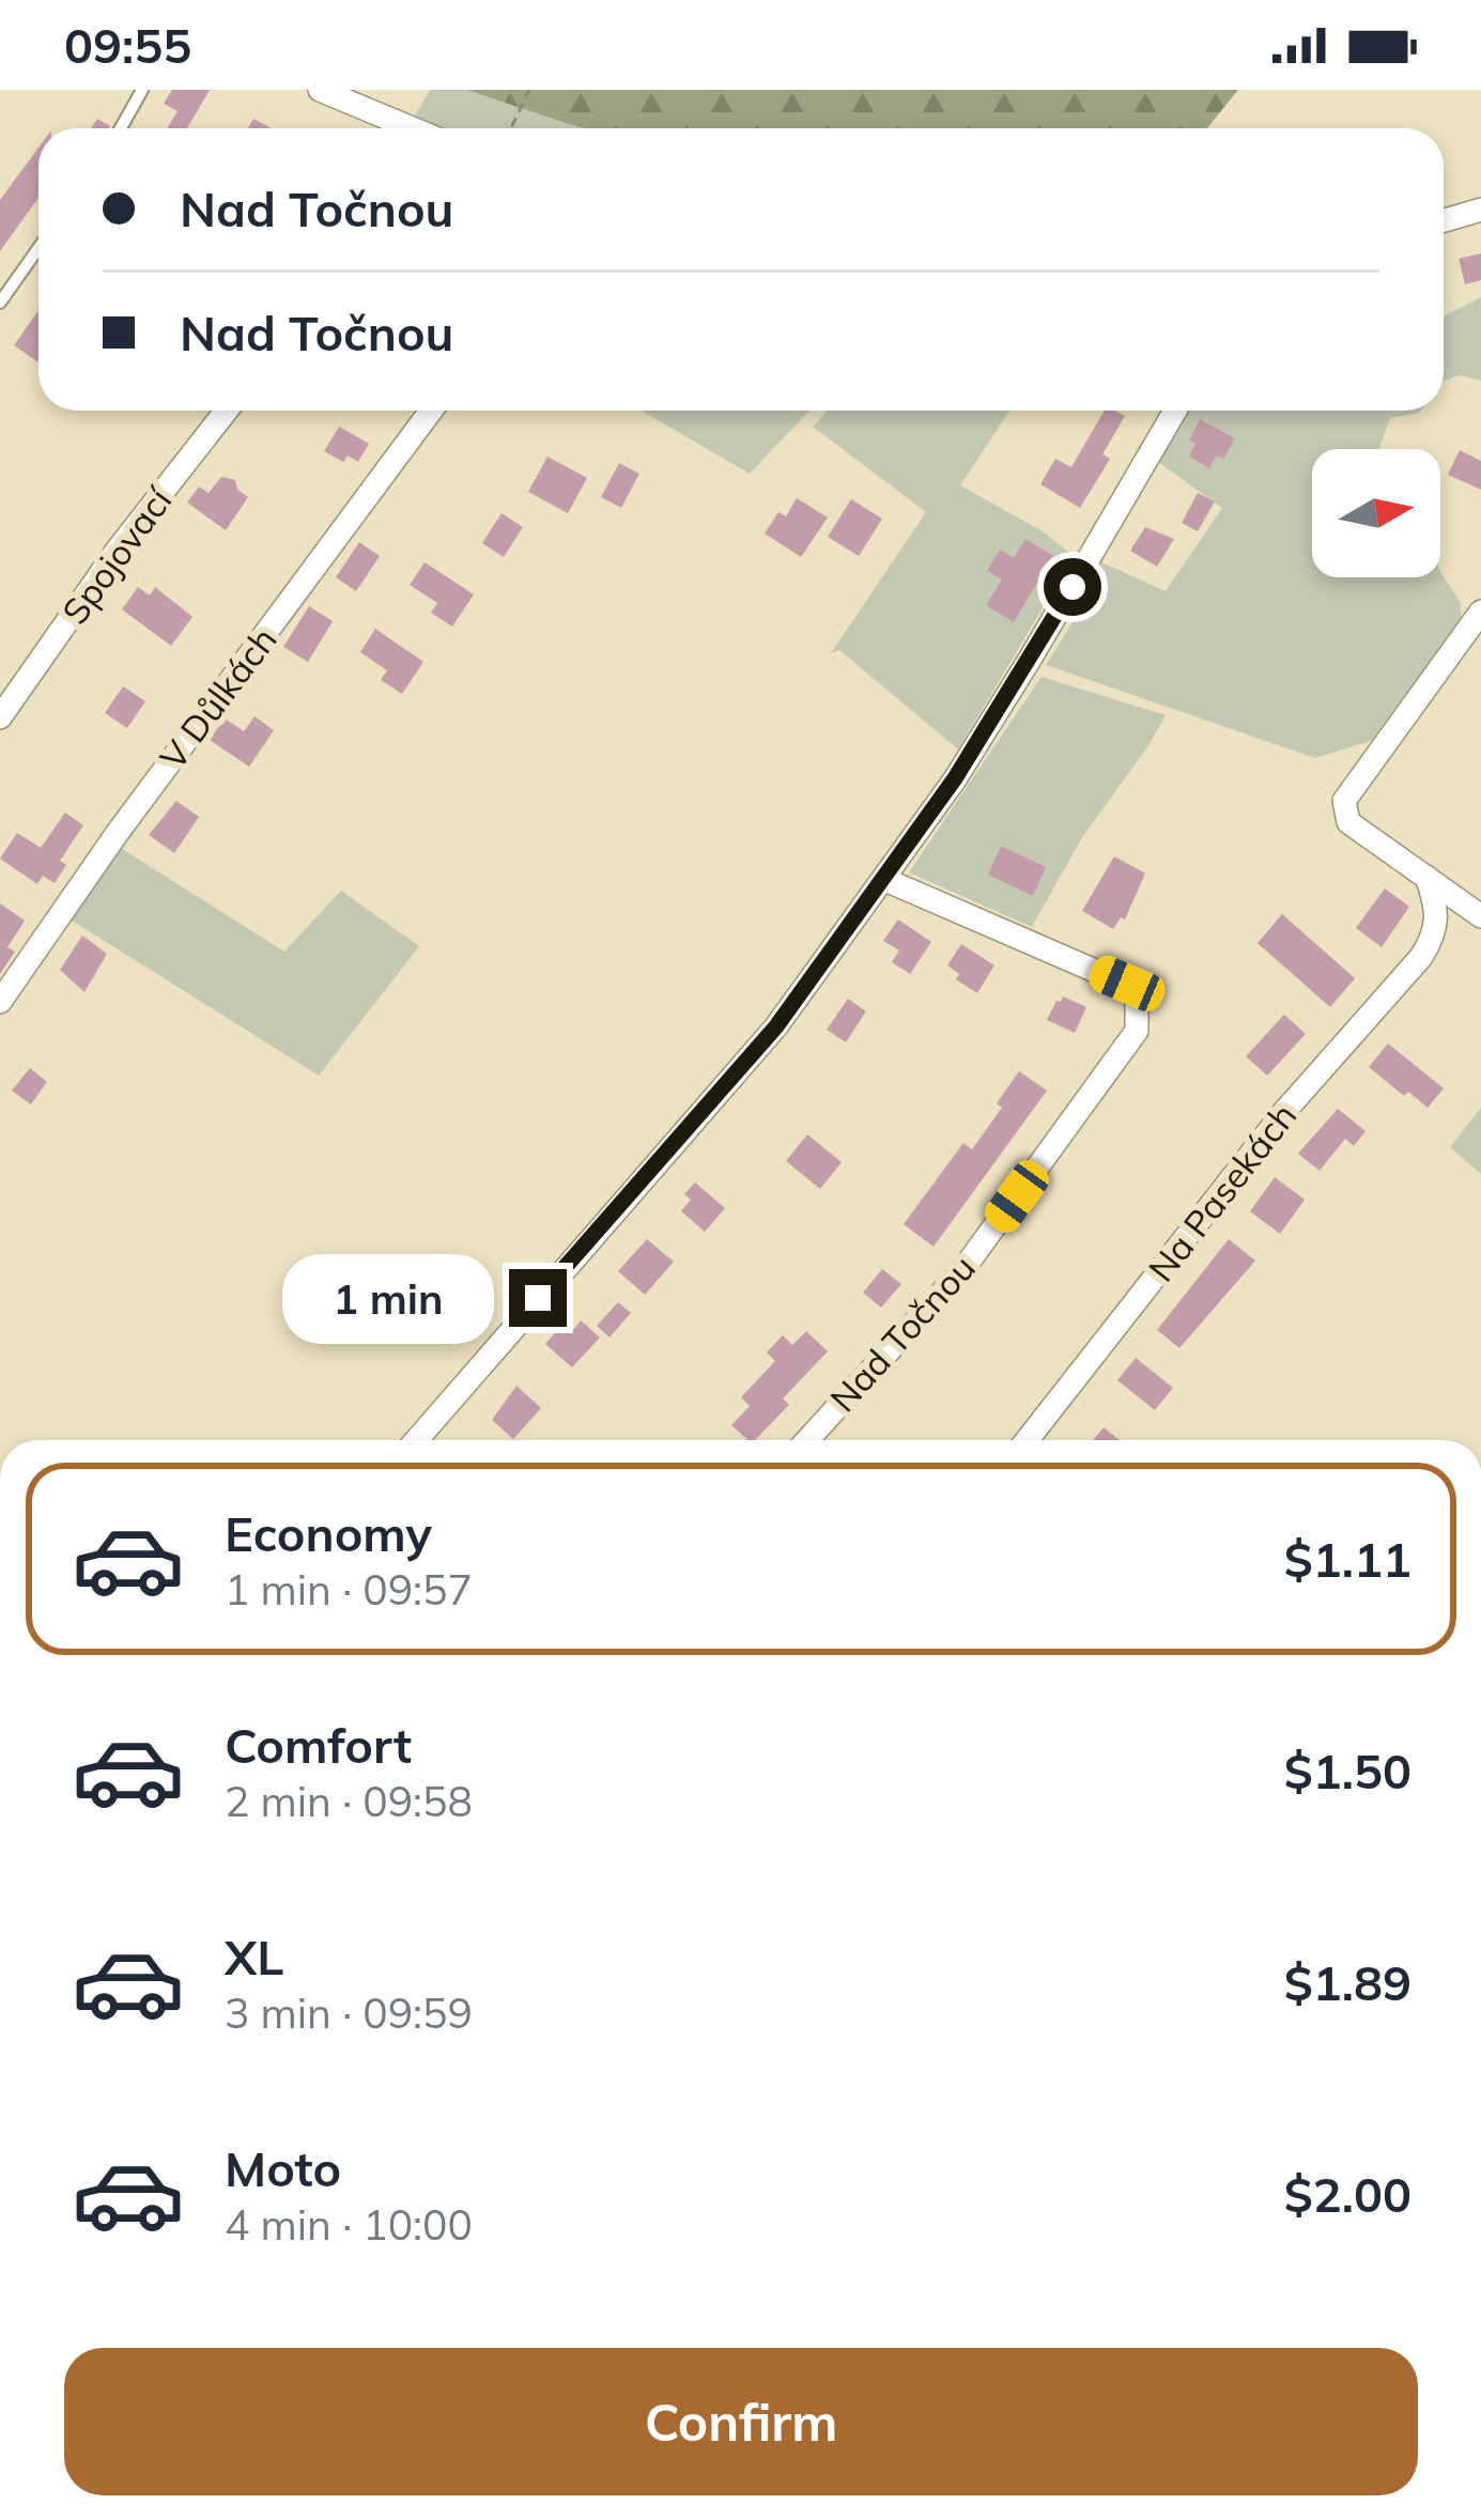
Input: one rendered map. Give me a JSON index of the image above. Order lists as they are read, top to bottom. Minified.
{"streets":{"street":["Spojovací","V Důlkách","Na Pasekách","Nad Točnou"]},"north":"right","page":{"status":"09:55","banner":["Nad Točnou","Nad Točnou"],"bubble":"1 min","list":[{"name":"Economy","note":"1 min · 09:57","value":"$1.11"},{"name":"Comfort","note":"2 min · 09:58","value":"$1.50"},{"name":"XL","note":"3 min · 09:59","value":"$1.89"},{"name":"Moto","note":"4 min · 10:00","value":"$2.00"}],"buttons":"Confirm"}}
